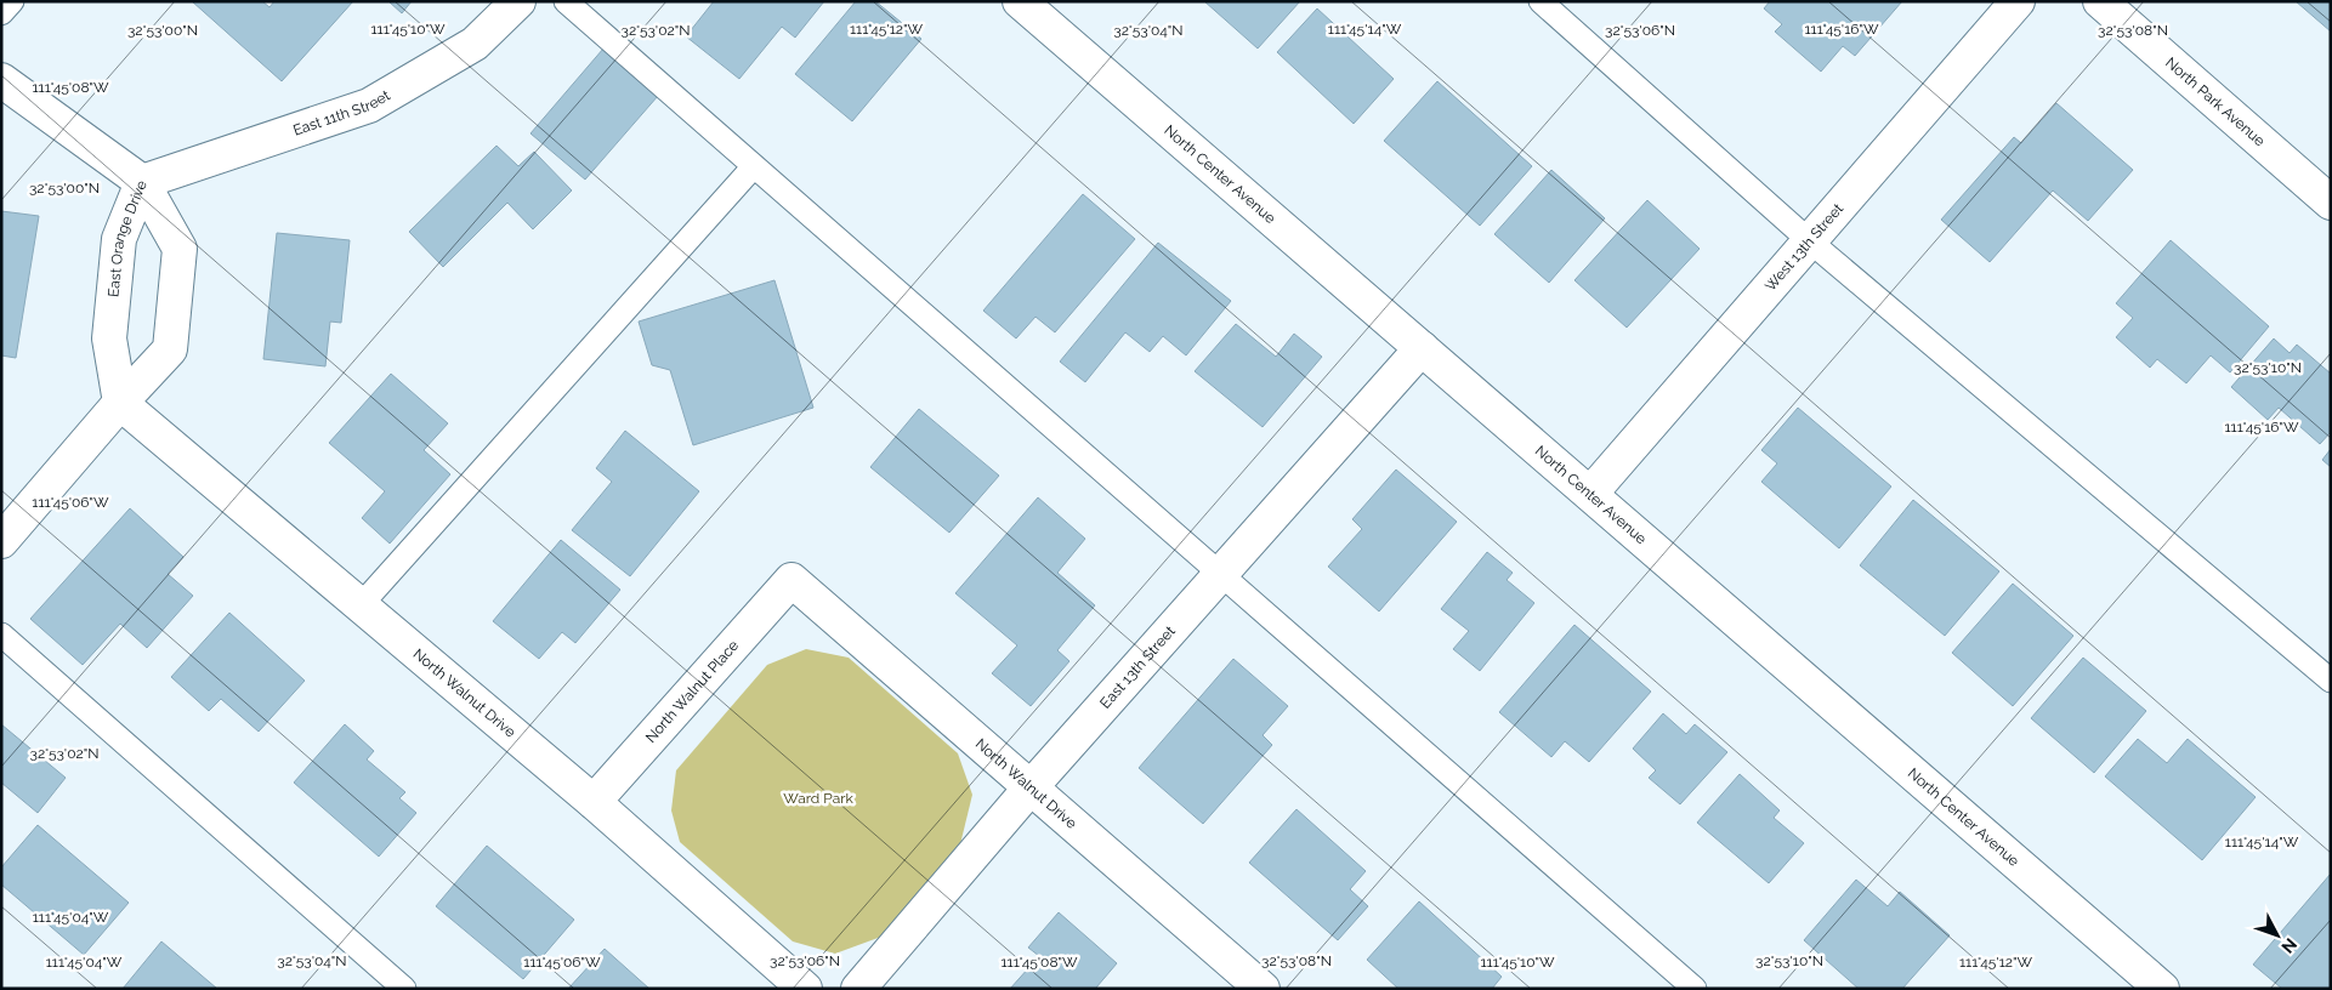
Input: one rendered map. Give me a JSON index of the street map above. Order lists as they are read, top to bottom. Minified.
{"streets":{"street":["North Park Avenue","East 11th Street","North Center Avenue","East Orange Drive","West 13th Street","East 13th Street","North Walnut Place","North Walnut Drive"]},"crossings":[["East 11th Street","East Orange Drive"],["North Center Avenue","West 13th Street"],["North Center Avenue","East 13th Street"],["East Orange Drive","North Walnut Drive"],["East 13th Street","North Walnut Drive"],["North Walnut Place","North Walnut Drive"]],"parks":["Ward Park"],"north":"bottom right","coordinates":["111°45'10\"W","111°45'12\"W","111°45'14\"W","111°45'16\"W","32°53'00\"N","32°53'02\"N","32°53'04\"N","32°53'06\"N","32°53'08\"N","111°45'08\"W","32°53'10\"N","111°45'06\"W","111°45'04\"W"]}
